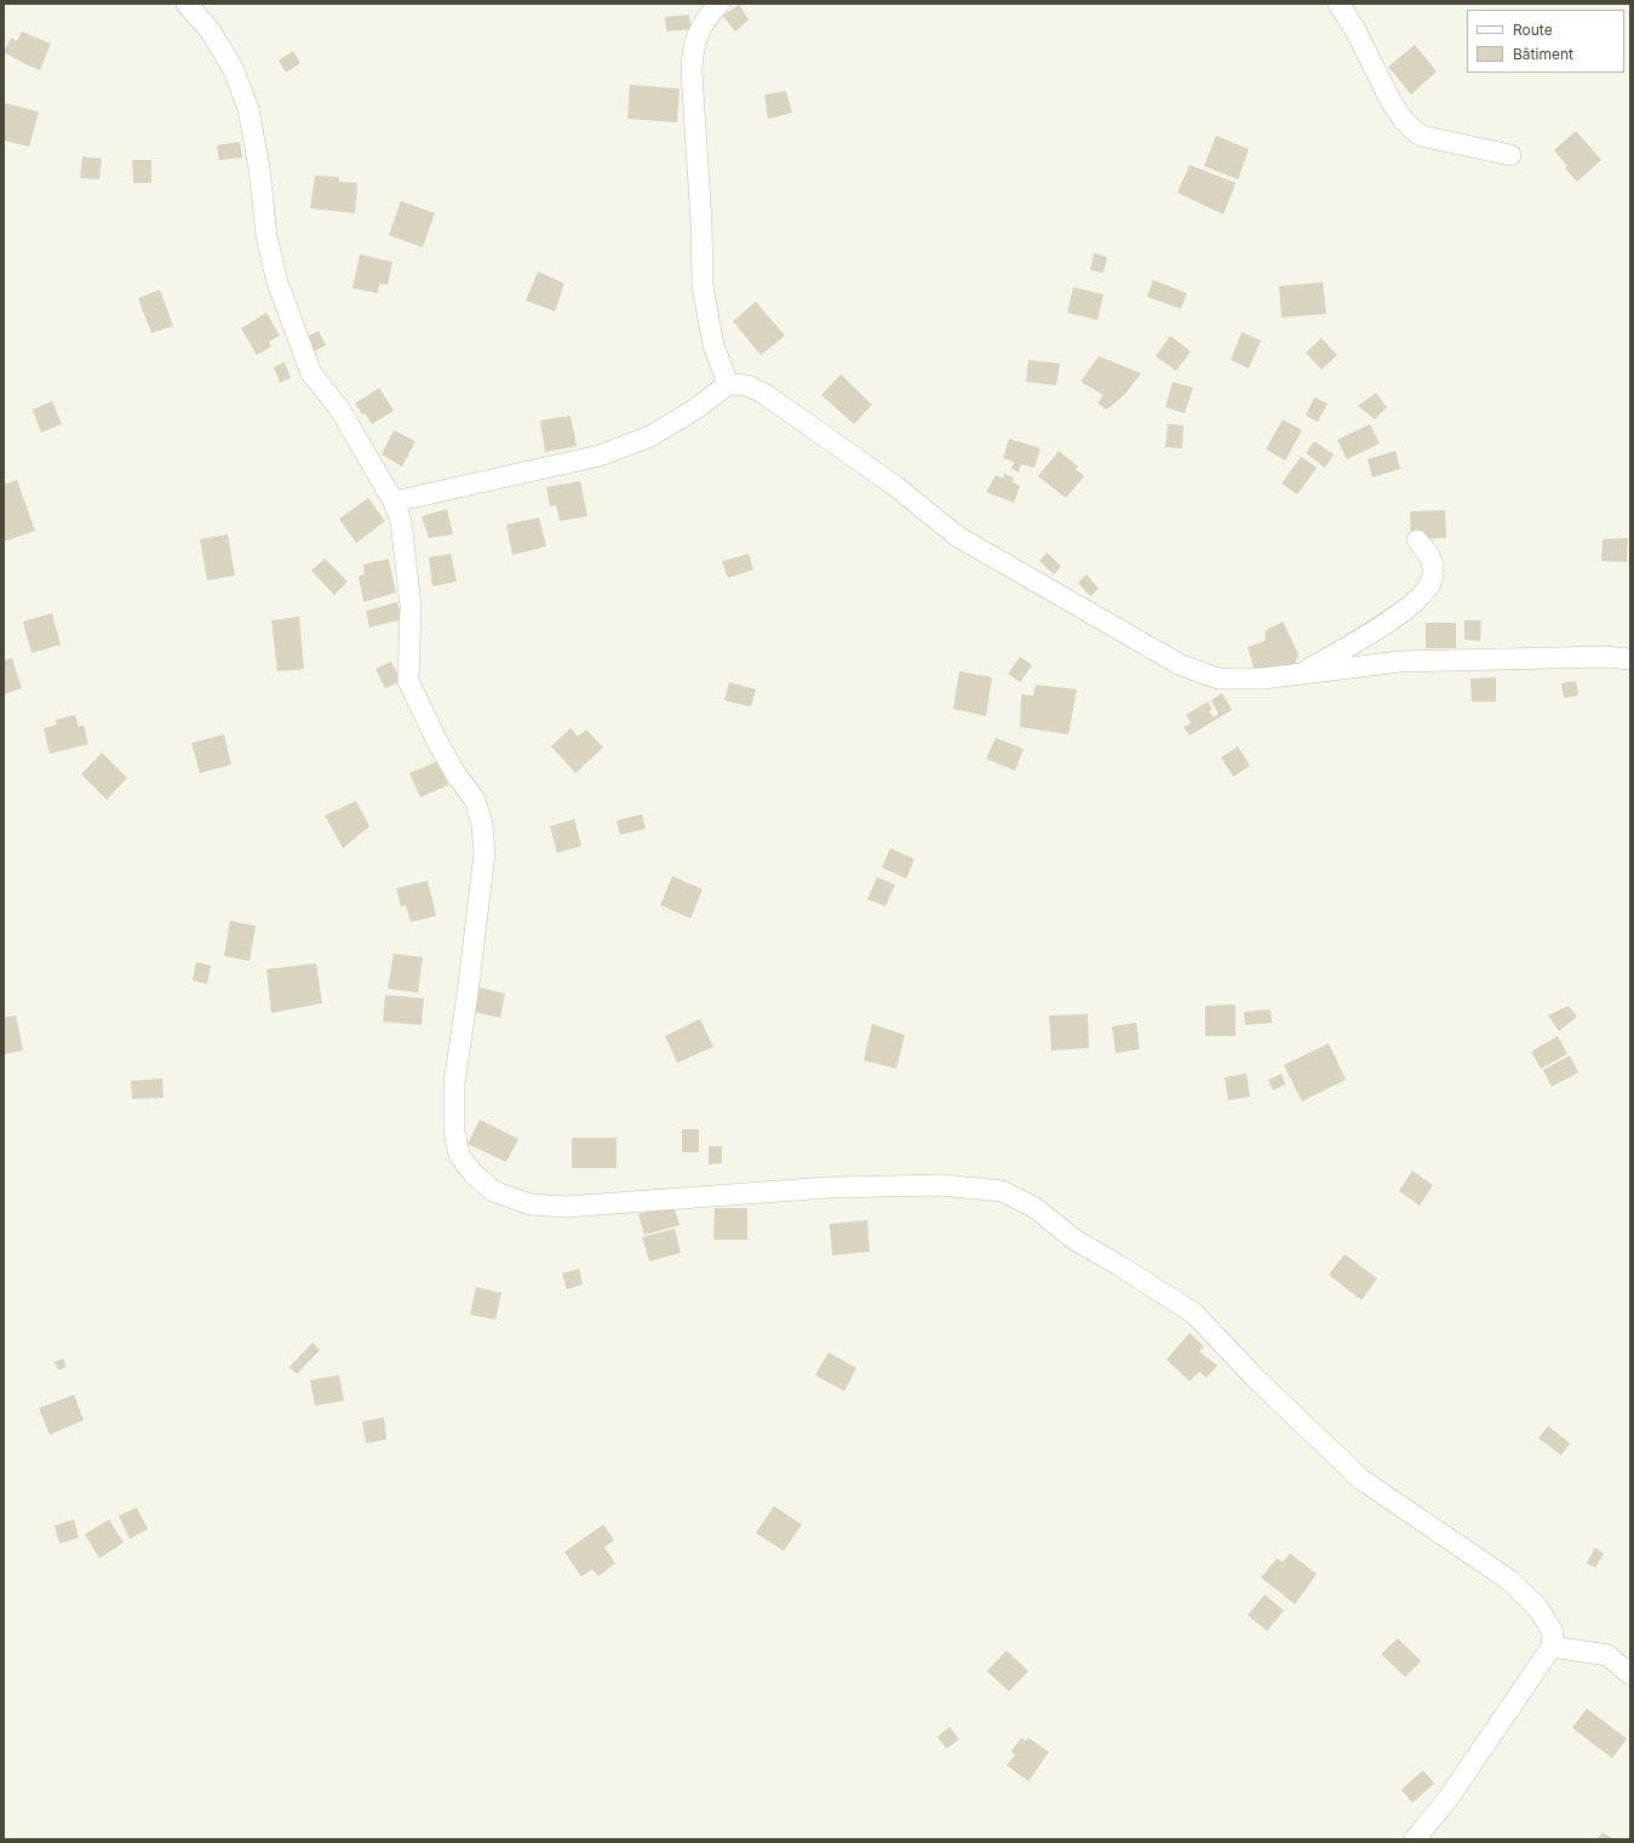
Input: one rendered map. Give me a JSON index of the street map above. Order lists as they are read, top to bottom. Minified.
{"legend":["Route","Bâtiment"]}
